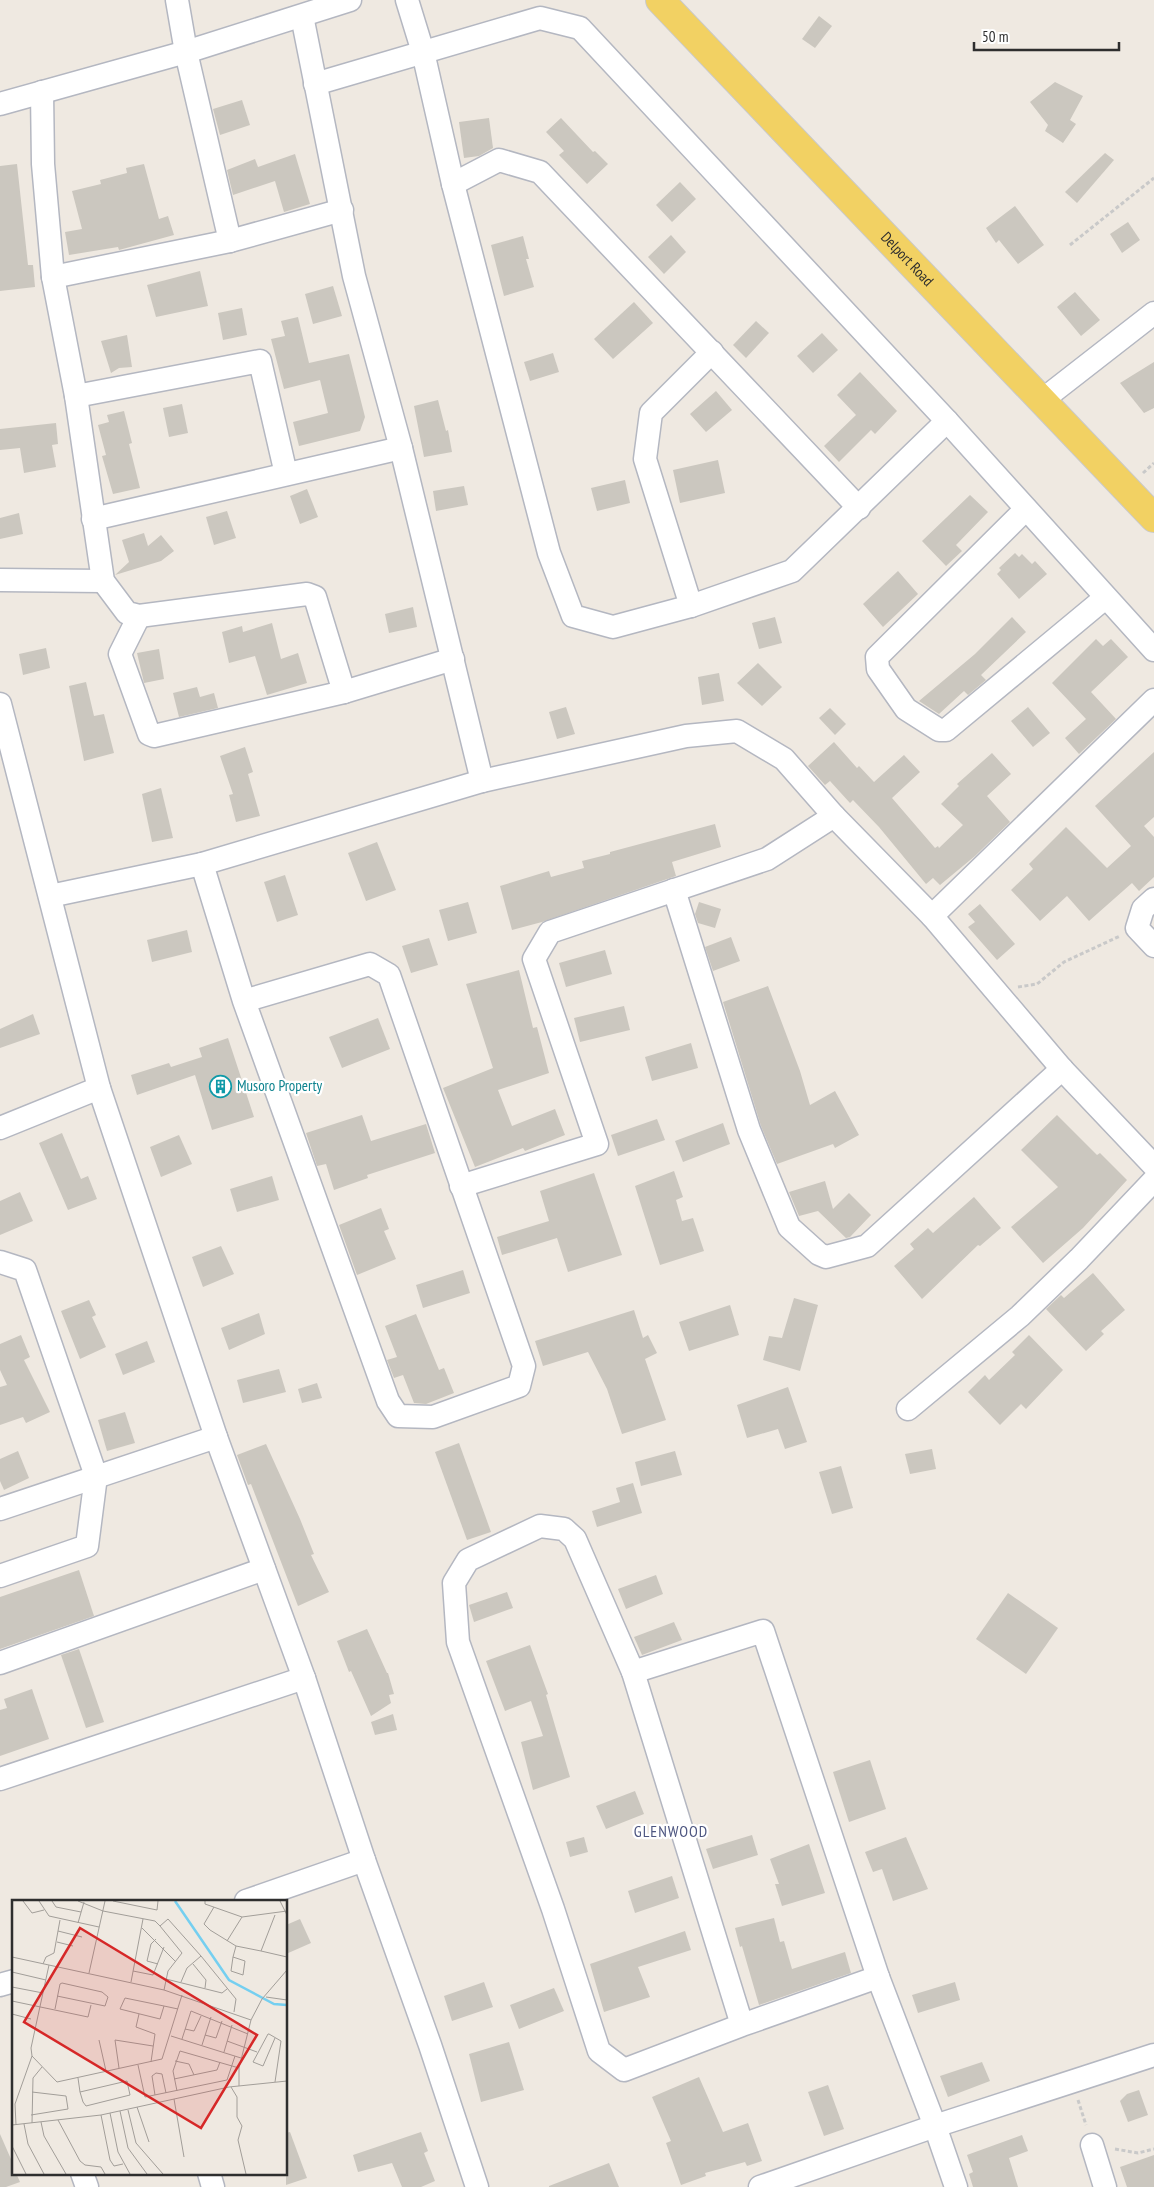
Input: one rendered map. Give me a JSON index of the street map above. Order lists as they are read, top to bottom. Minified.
{"streets":{"main road":["Delport Road"]},"districts":["GLENWOOD"],"places":{"building":["Musoro Property"]},"scale_bar":"50 m"}
